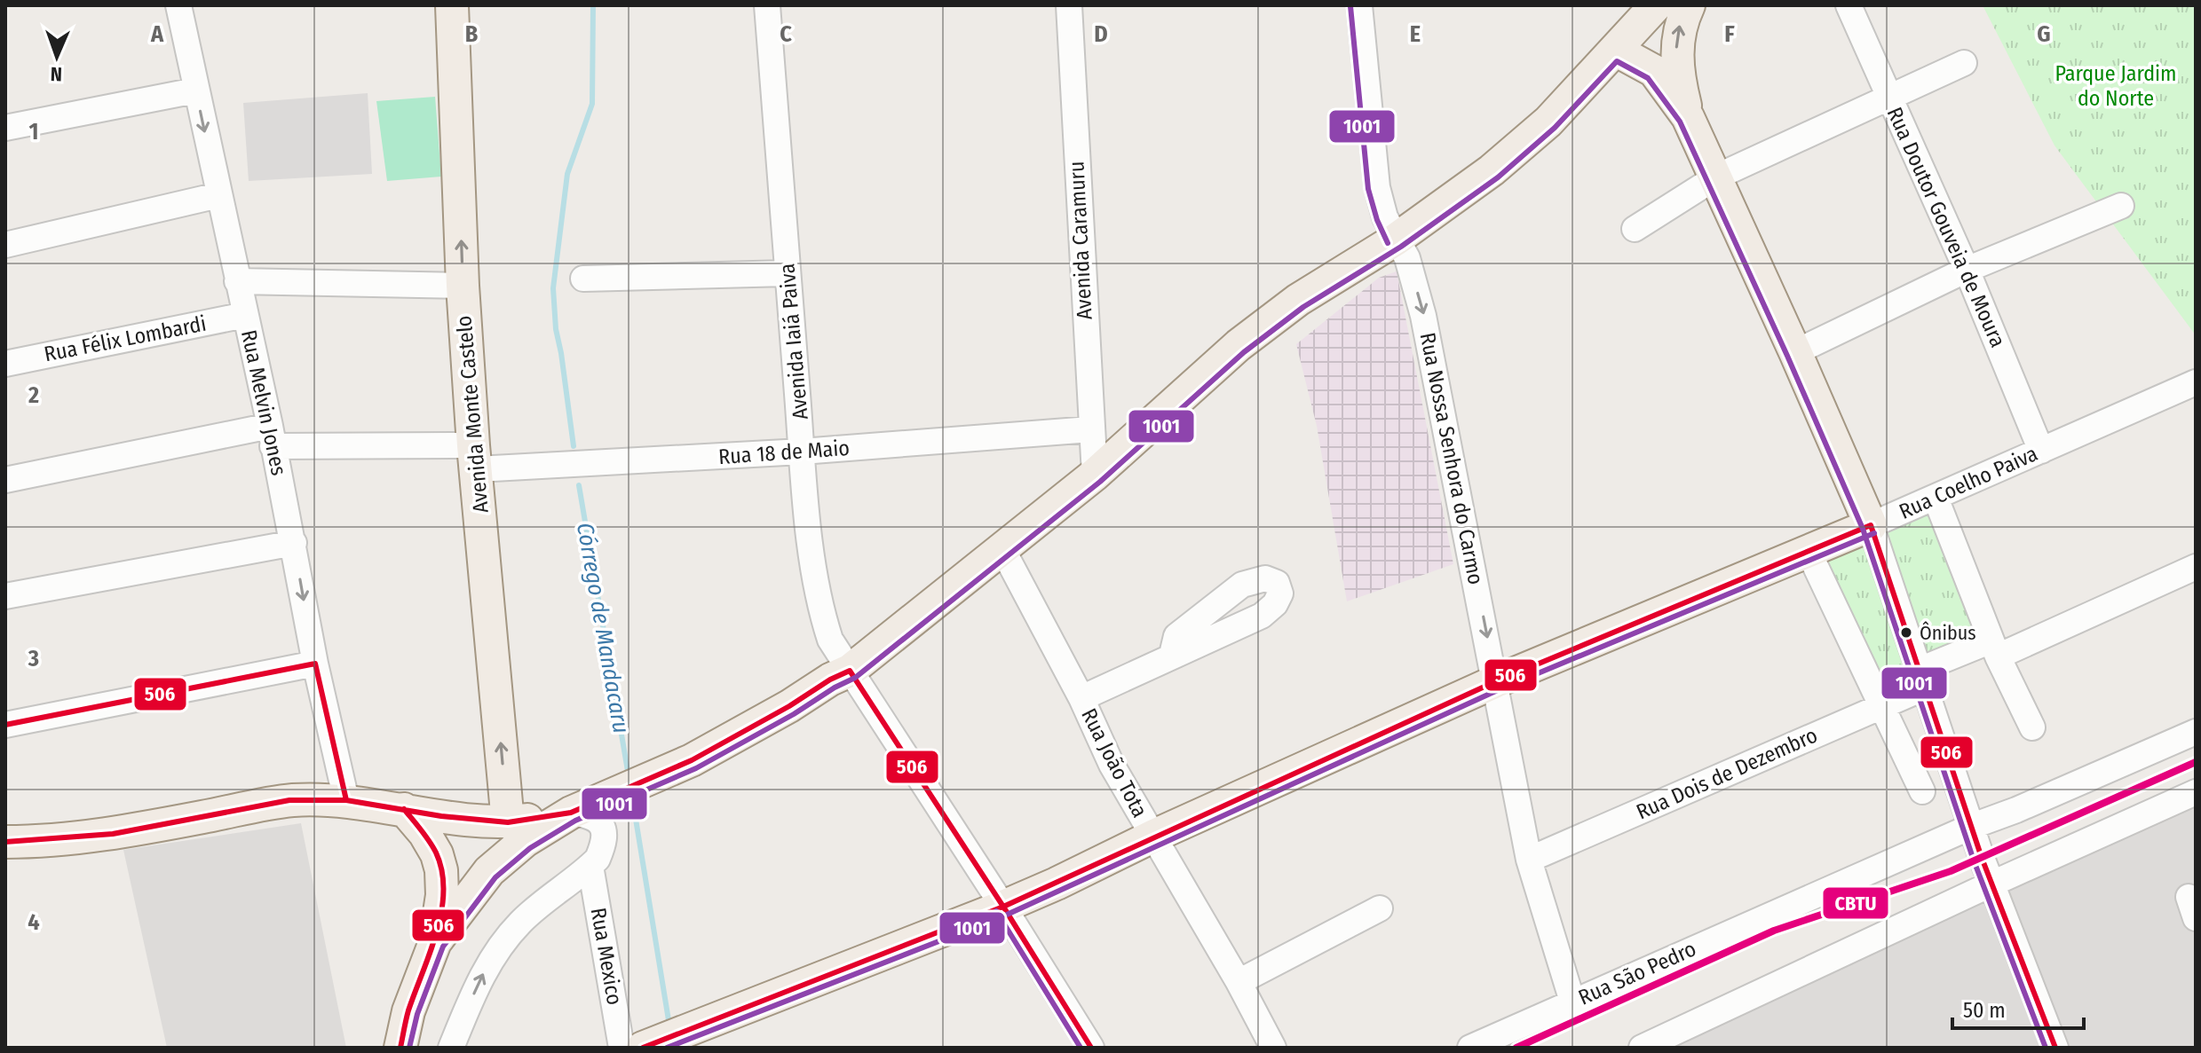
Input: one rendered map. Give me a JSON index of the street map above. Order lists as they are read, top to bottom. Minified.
{"streets":{"main road":["Avenida Monte Castelo","Rua Coelho Paiva"],"street":["Rua Doutor Gouveia de Moura","Avenida Caramuru","Rua Félix Lombardi","Avenida Iaiá Paiva","Rua Melvin Jones","Rua 18 de Maio","Rua Nossa Senhora do Carmo","Rua João Tota","Rua Dois de Dezembro","Rua Mexico","Rua São Pedro"]},"crossings":[["Rua Doutor Gouveia de Moura","Rua Coelho Paiva"],["Avenida Caramuru","Rua 18 de Maio"],["Rua Félix Lombardi","Rua Melvin Jones"],["Avenida Iaiá Paiva","Rua 18 de Maio"],["Avenida Iaiá Paiva","Rua Coelho Paiva"],["Rua Melvin Jones","Rua 18 de Maio"],["Avenida Monte Castelo","Rua 18 de Maio"],["Rua Nossa Senhora do Carmo","Rua Coelho Paiva"],["Rua Nossa Senhora do Carmo","Rua Dois de Dezembro"],["Rua Nossa Senhora do Carmo","Rua São Pedro"],["Rua Coelho Paiva","Rua João Tota"]],"one_way":["Avenida Monte Castelo","Rua Nossa Senhora do Carmo"],"water":["Córrego de Mandacaru"],"parks":["Parque Jardim do Norte"],"places":["Ônibus"],"lines":["transit line 1001","transit line 506","transit line CBTU"],"scale_bar":"50 m","north":"bottom","grid":{"columns":["A","B","C","D","E","F","G"],"rows":["1","2","3","4"]}}
